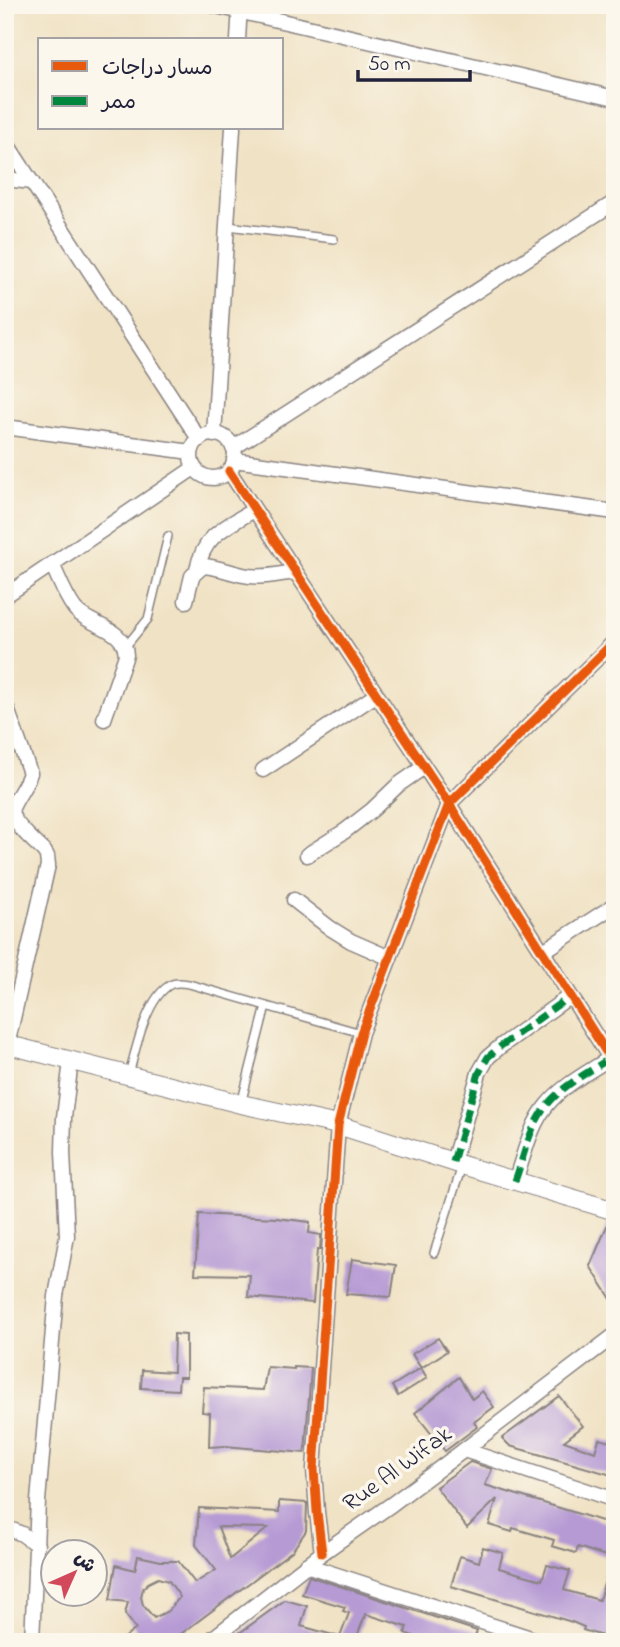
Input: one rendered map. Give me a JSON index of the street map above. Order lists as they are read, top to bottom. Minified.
{"streets":{"street":["Rue Al Wifak"]},"legend":["مسار دراجات","ممر"],"scale_bar":"50 m","north":"top right"}
